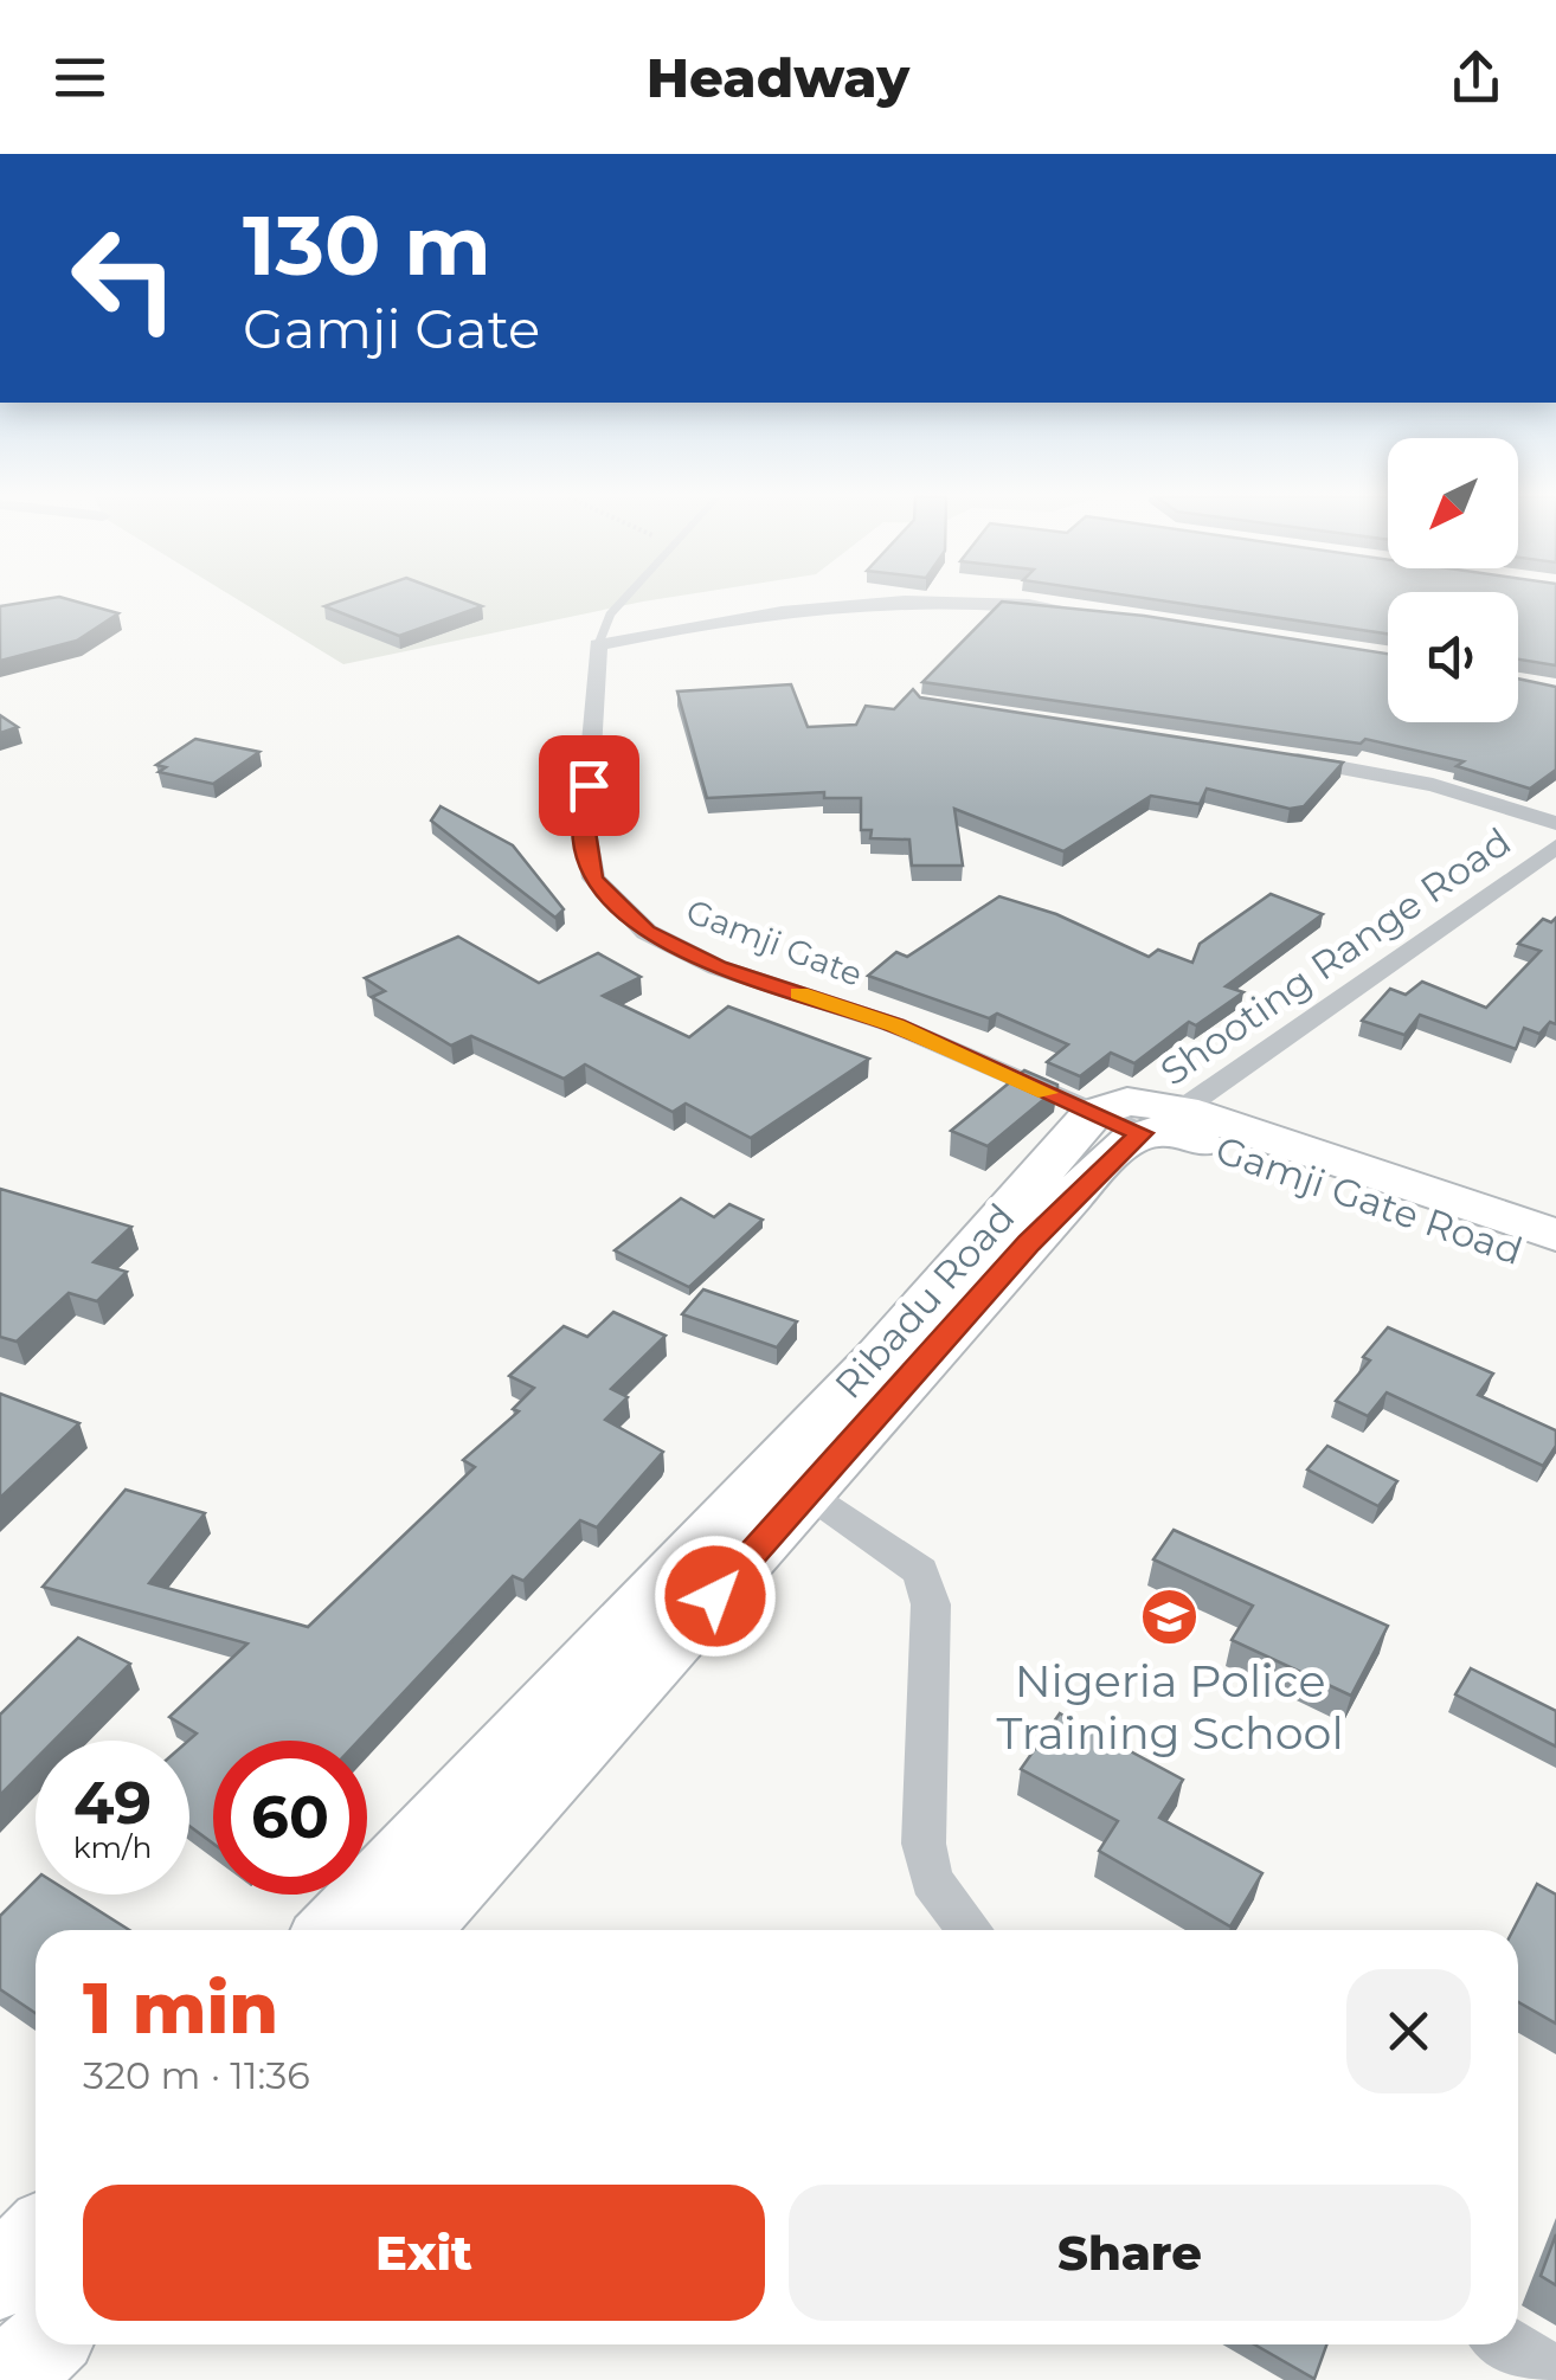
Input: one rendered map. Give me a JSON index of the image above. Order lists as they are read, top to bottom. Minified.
{"streets":{"main road":["Gamji Gate Road","Ribadu Road"],"street":["Gamji Gate","Shooting Range Road"]},"crossings":[["Gamji Gate","Shooting Range Road"],["Gamji Gate","Gamji Gate Road"],["Gamji Gate","Ribadu Road"],["Shooting Range Road","Gamji Gate Road"],["Shooting Range Road","Ribadu Road"],["Gamji Gate Road","Ribadu Road"]],"places":{"school or university":["Nigeria Police Training School"]},"north":"bottom left","page":{"header":"Headway","turn":["130 m","Gamji Gate"],"speed":"49 km/h","limit":"60","heading":["1 min","320 m · 11:36"],"buttons":["Exit","Share"]}}
